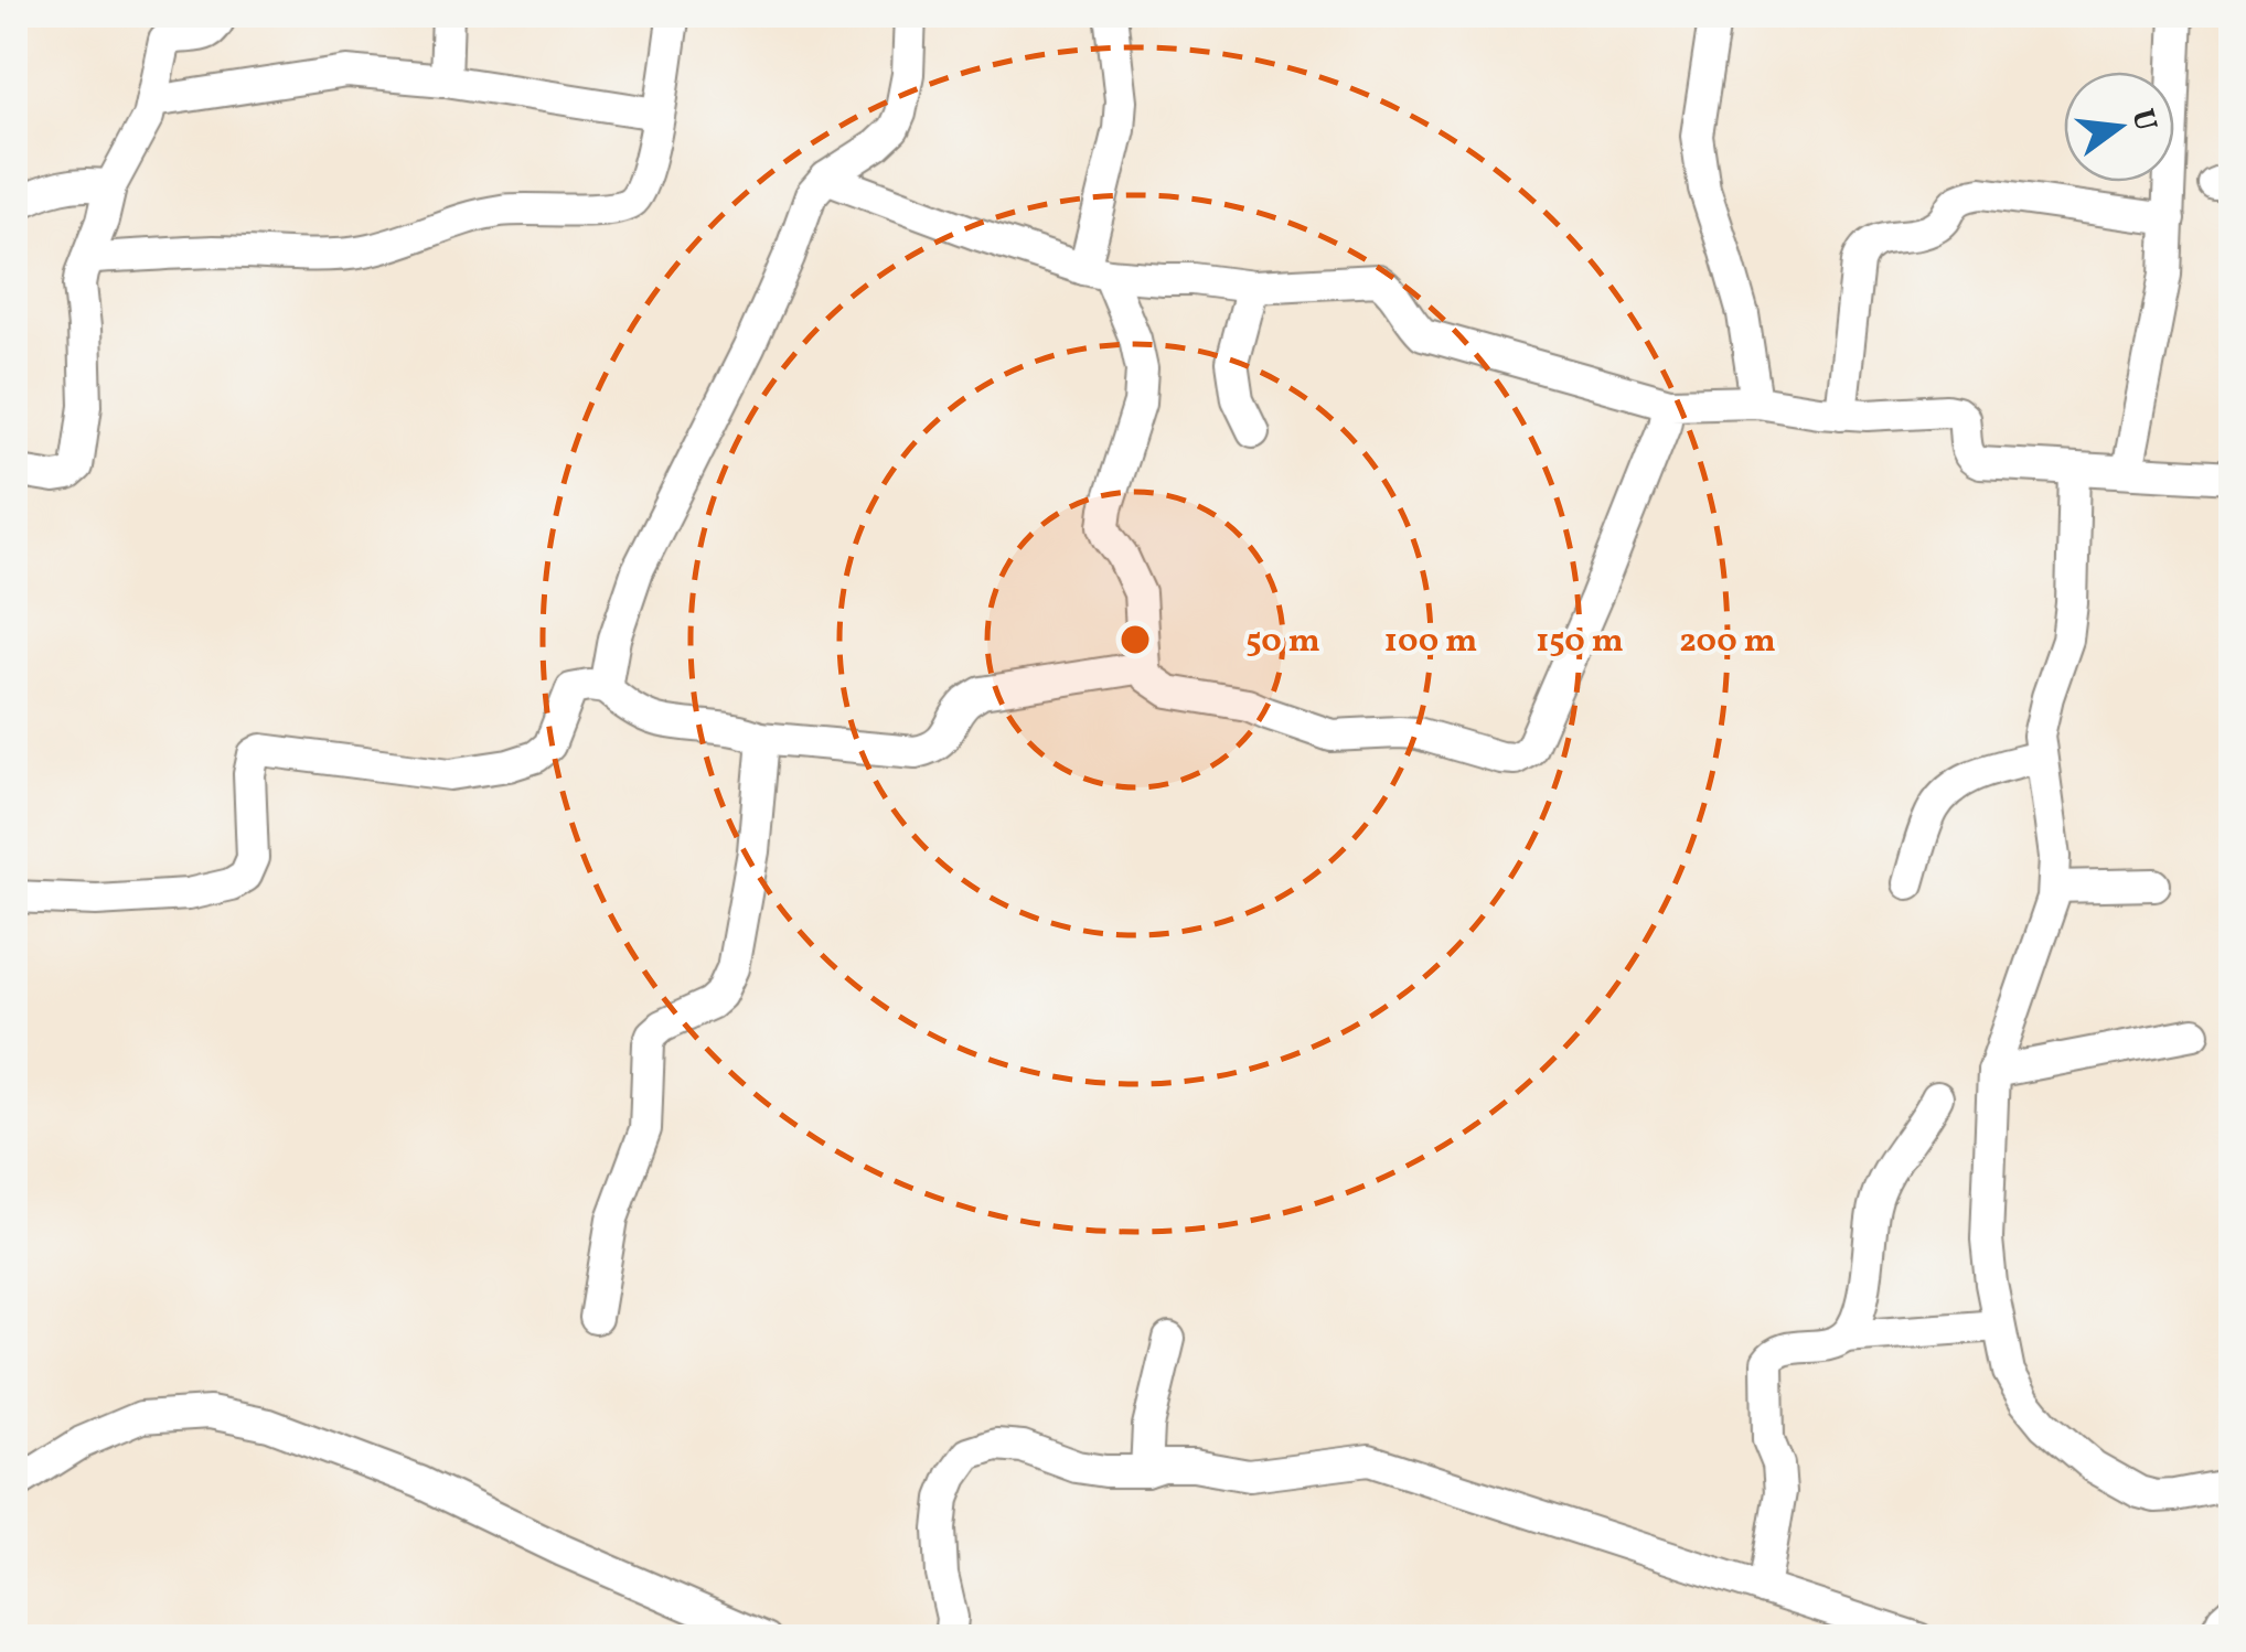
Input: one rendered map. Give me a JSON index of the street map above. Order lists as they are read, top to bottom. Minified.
{"north":"right","rings":["50 m","100 m","150 m","200 m"]}
